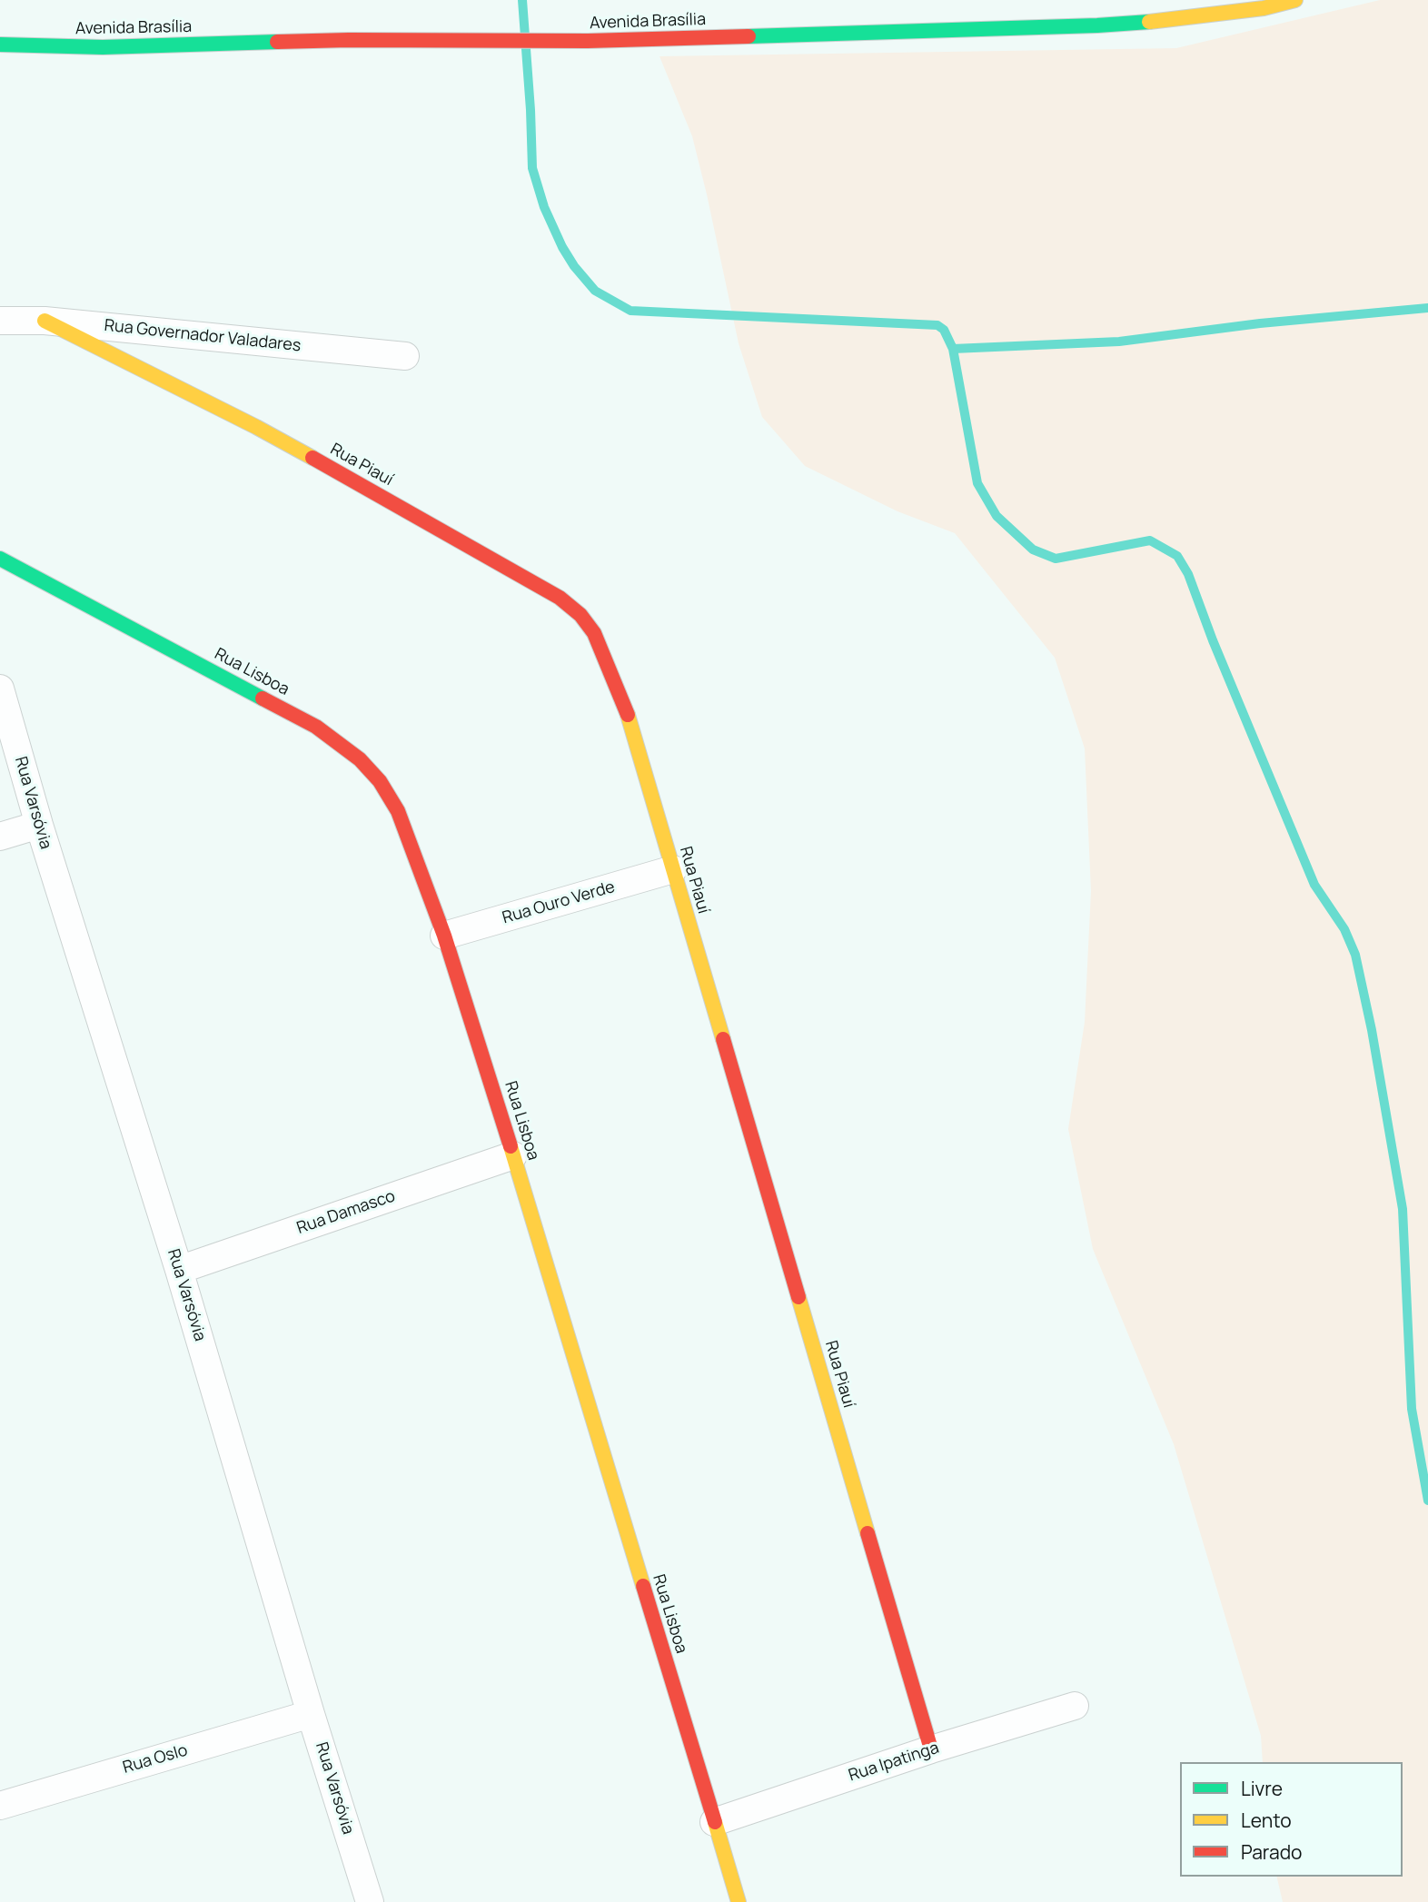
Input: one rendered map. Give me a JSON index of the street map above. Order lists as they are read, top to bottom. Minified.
{"streets":{"street":["Avenida Brasília","Rua Governador Valadares","Rua Piauí","Rua Lisboa","Rua Varsóvia","Rua Ouro Verde","Rua Damasco","Rua Oslo","Rua Ipatinga"]},"crossings":[["Rua Governador Valadares","Rua Piauí"],["Rua Piauí","Rua Ouro Verde"],["Rua Piauí","Rua Ipatinga"],["Rua Lisboa","Rua Ouro Verde"],["Rua Lisboa","Rua Damasco"],["Rua Lisboa","Rua Ipatinga"],["Rua Varsóvia","Rua Damasco"],["Rua Varsóvia","Rua Oslo"]],"legend":["Livre","Lento","Parado"]}
